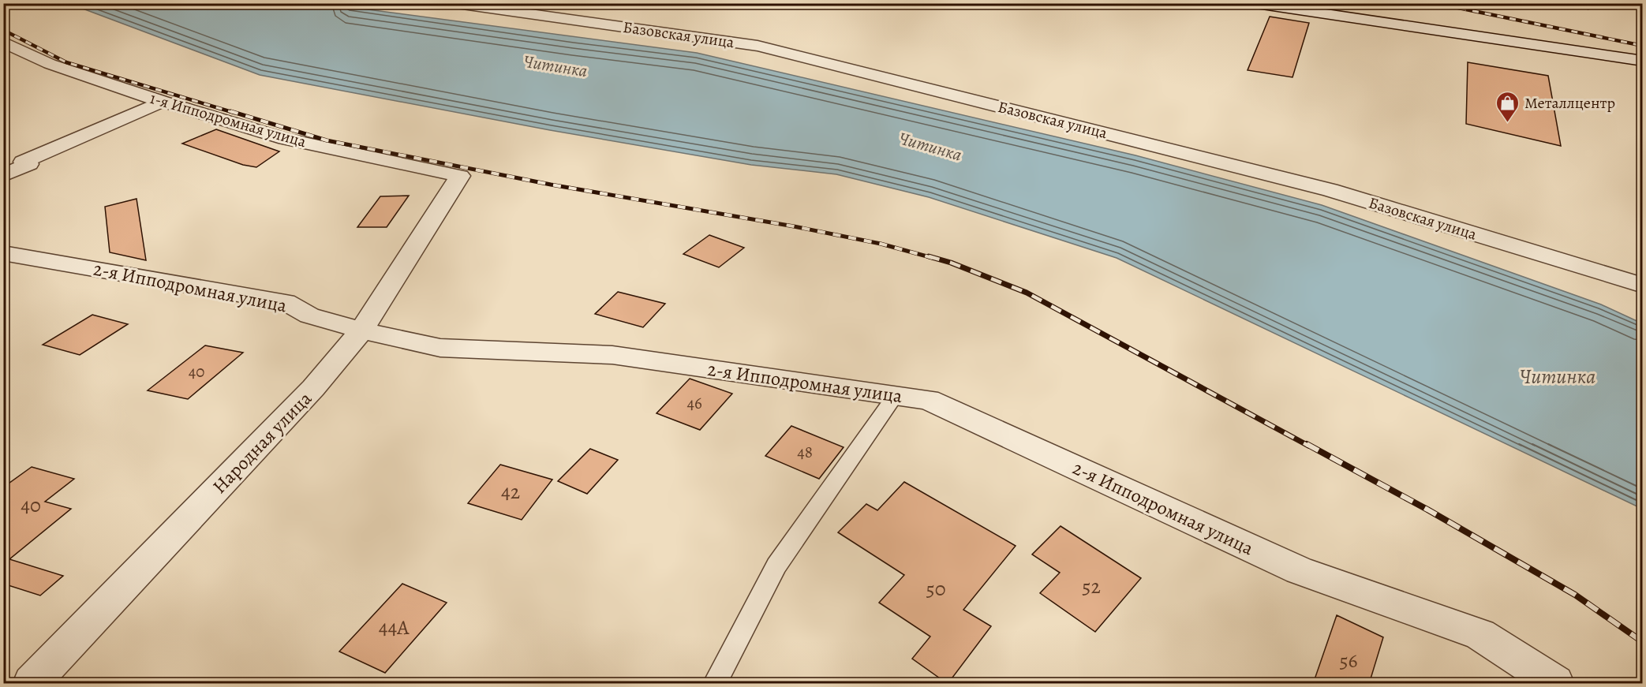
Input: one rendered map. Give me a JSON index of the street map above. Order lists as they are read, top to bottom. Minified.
{"streets":{"street":["Базовская улица","1-я Ипподромная улица","2-я Ипподромная улица","Народная улица"]},"crossings":[["1-я Ипподромная улица","Народная улица"],["2-я Ипподромная улица","Народная улица"]],"water":["Читинка"],"places":{"shop":["Металлцентр"]},"house_numbers":["40","46","48","42","40","52","50","44А","56"]}
